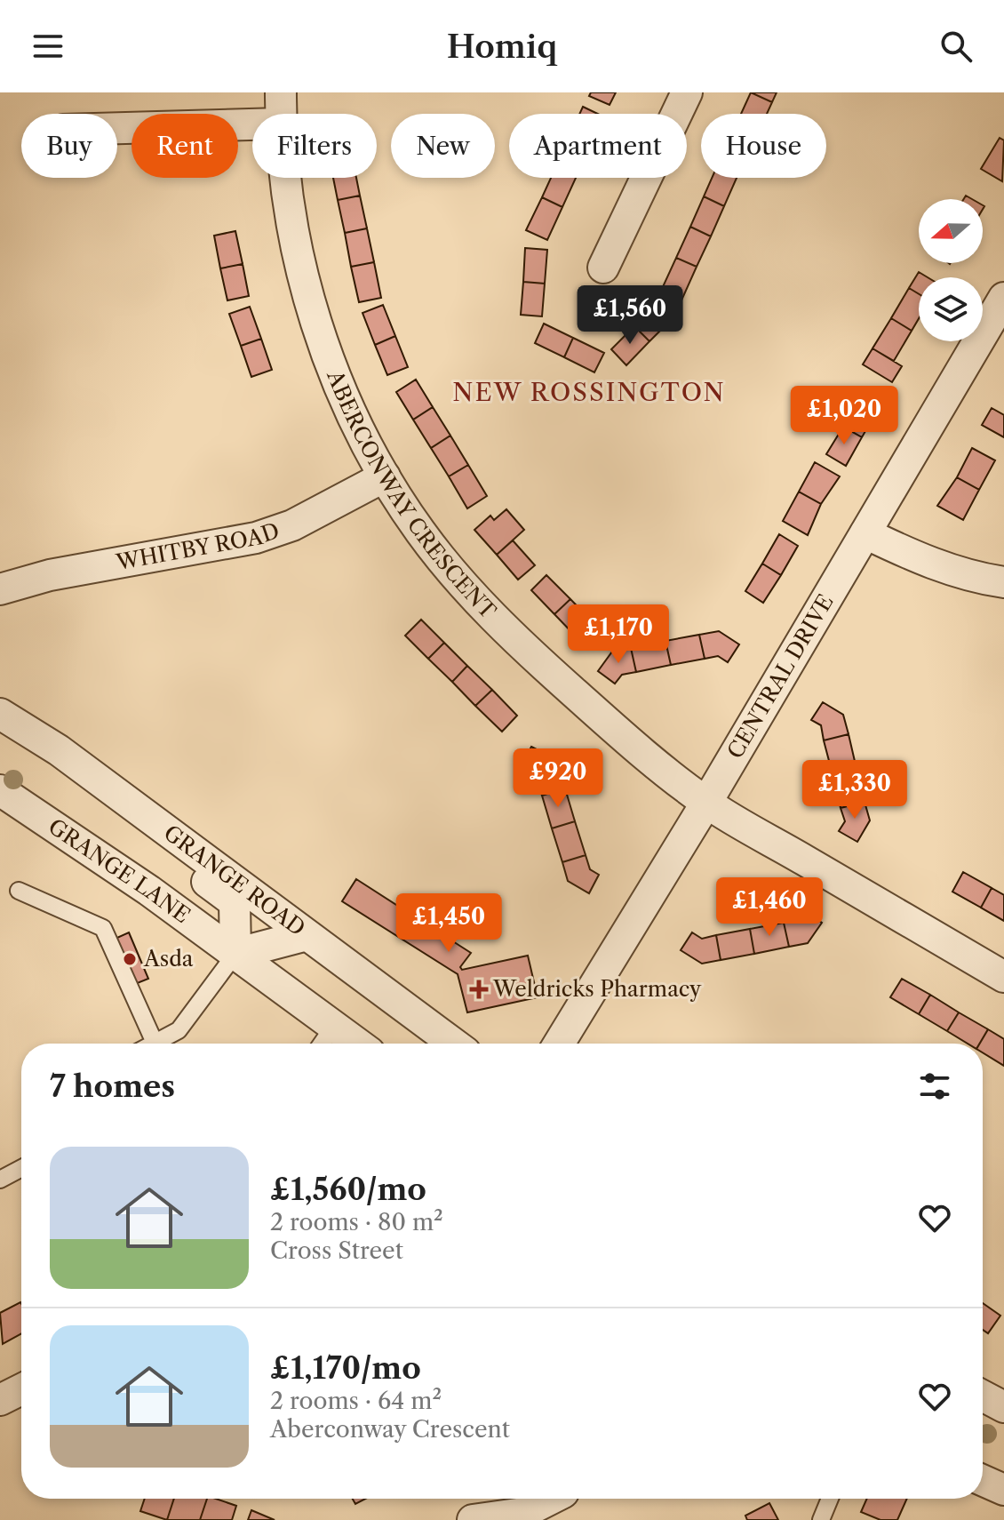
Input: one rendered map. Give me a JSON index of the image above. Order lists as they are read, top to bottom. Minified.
{"streets":{"street":["ABERCONWAY CRESCENT","WHITBY ROAD","CENTRAL DRIVE","GRANGE LANE","GRANGE ROAD"]},"crossings":[["ABERCONWAY CRESCENT","WHITBY ROAD"],["ABERCONWAY CRESCENT","CENTRAL DRIVE"],["GRANGE LANE","GRANGE ROAD"]],"districts":["NEW ROSSINGTON"],"places":{"other":["Asda"],"health":["Weldricks Pharmacy"]},"north":"left","page":{"header":"Homiq","chip":["Buy","Rent","Filters","New","Apartment","House"],"price":["£1,560","£1,020","£1,170","£920","£1,330","£1,460","£1,450"],"heading":"7 homes","list":[{"name":"£1,560/mo","note":"2 rooms · 80 m² · Cross Street"},{"name":"£1,170/mo","note":"2 rooms · 64 m² · Aberconway Crescent"}]}}
